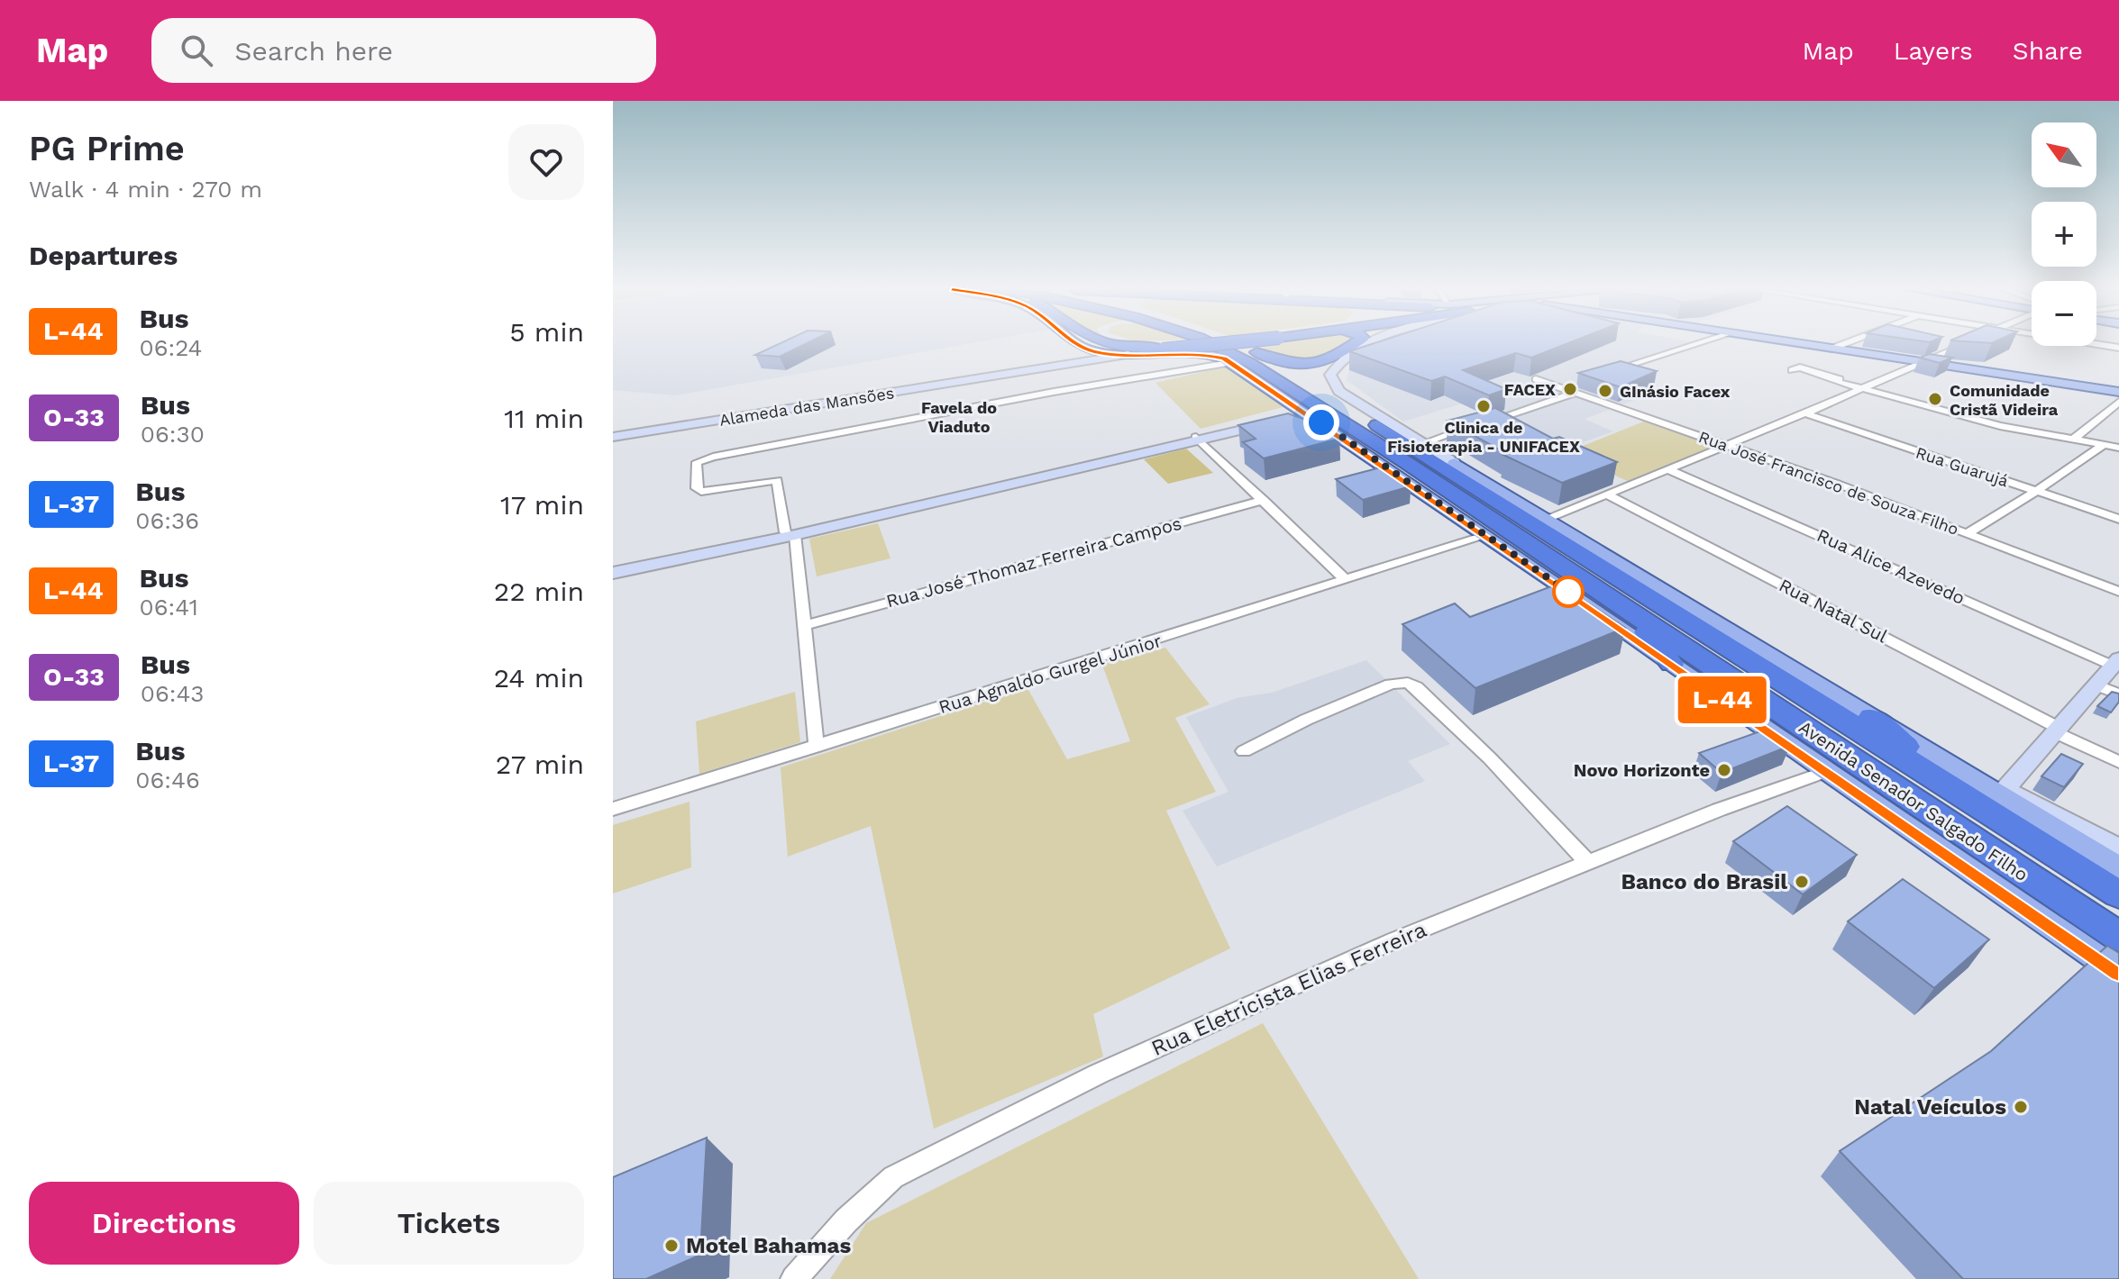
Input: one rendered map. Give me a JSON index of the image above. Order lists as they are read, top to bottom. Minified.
{"streets":{"highway":["Avenida Senador Salgado Filho"],"main road":["Alameda das Mansões"],"street":["Rua Guarujá","Rua José Francisco de Souza Filho","Rua José Thomaz Ferreira Campos","Rua Alice Azevedo","Rua Natal Sul","Rua Agnaldo Gurgel Júnior","Rua Eletricista Elias Ferreira"]},"crossings":[["Alameda das Mansões","Avenida Senador Salgado Filho"],["Rua Agnaldo Gurgel Júnior","Avenida Senador Salgado Filho"],["Avenida Senador Salgado Filho","Rua Eletricista Elias Ferreira"]],"districts":["Favela do Viaduto"],"places":["FACEX","GInásio Facex","Comunidade Cristã Videira","Clinica de Fisioterapia - UNIFACEX","Novo Horizonte","Banco do Brasil","Natal Veículos","Motel Bahamas"],"lines":["bus line L-44"],"north":"top left","page":{"header":"Map","search":"Search here","nav":["Map","Layers","Share"],"heading":[["PG Prime","Walk · 4 min · 270 m"],"Departures"],"on_map":"L-44","map_buttons":["+","−"],"list":[{"mark":"L-44","name":"Bus","note":"06:24","value":"5 min"},{"mark":"O-33","name":"Bus","note":"06:30","value":"11 min"},{"mark":"L-37","name":"Bus","note":"06:36","value":"17 min"},{"mark":"L-44","name":"Bus","note":"06:41","value":"22 min"},{"mark":"O-33","name":"Bus","note":"06:43","value":"24 min"},{"mark":"L-37","name":"Bus","note":"06:46","value":"27 min"}],"buttons":["Directions","Tickets"]}}
